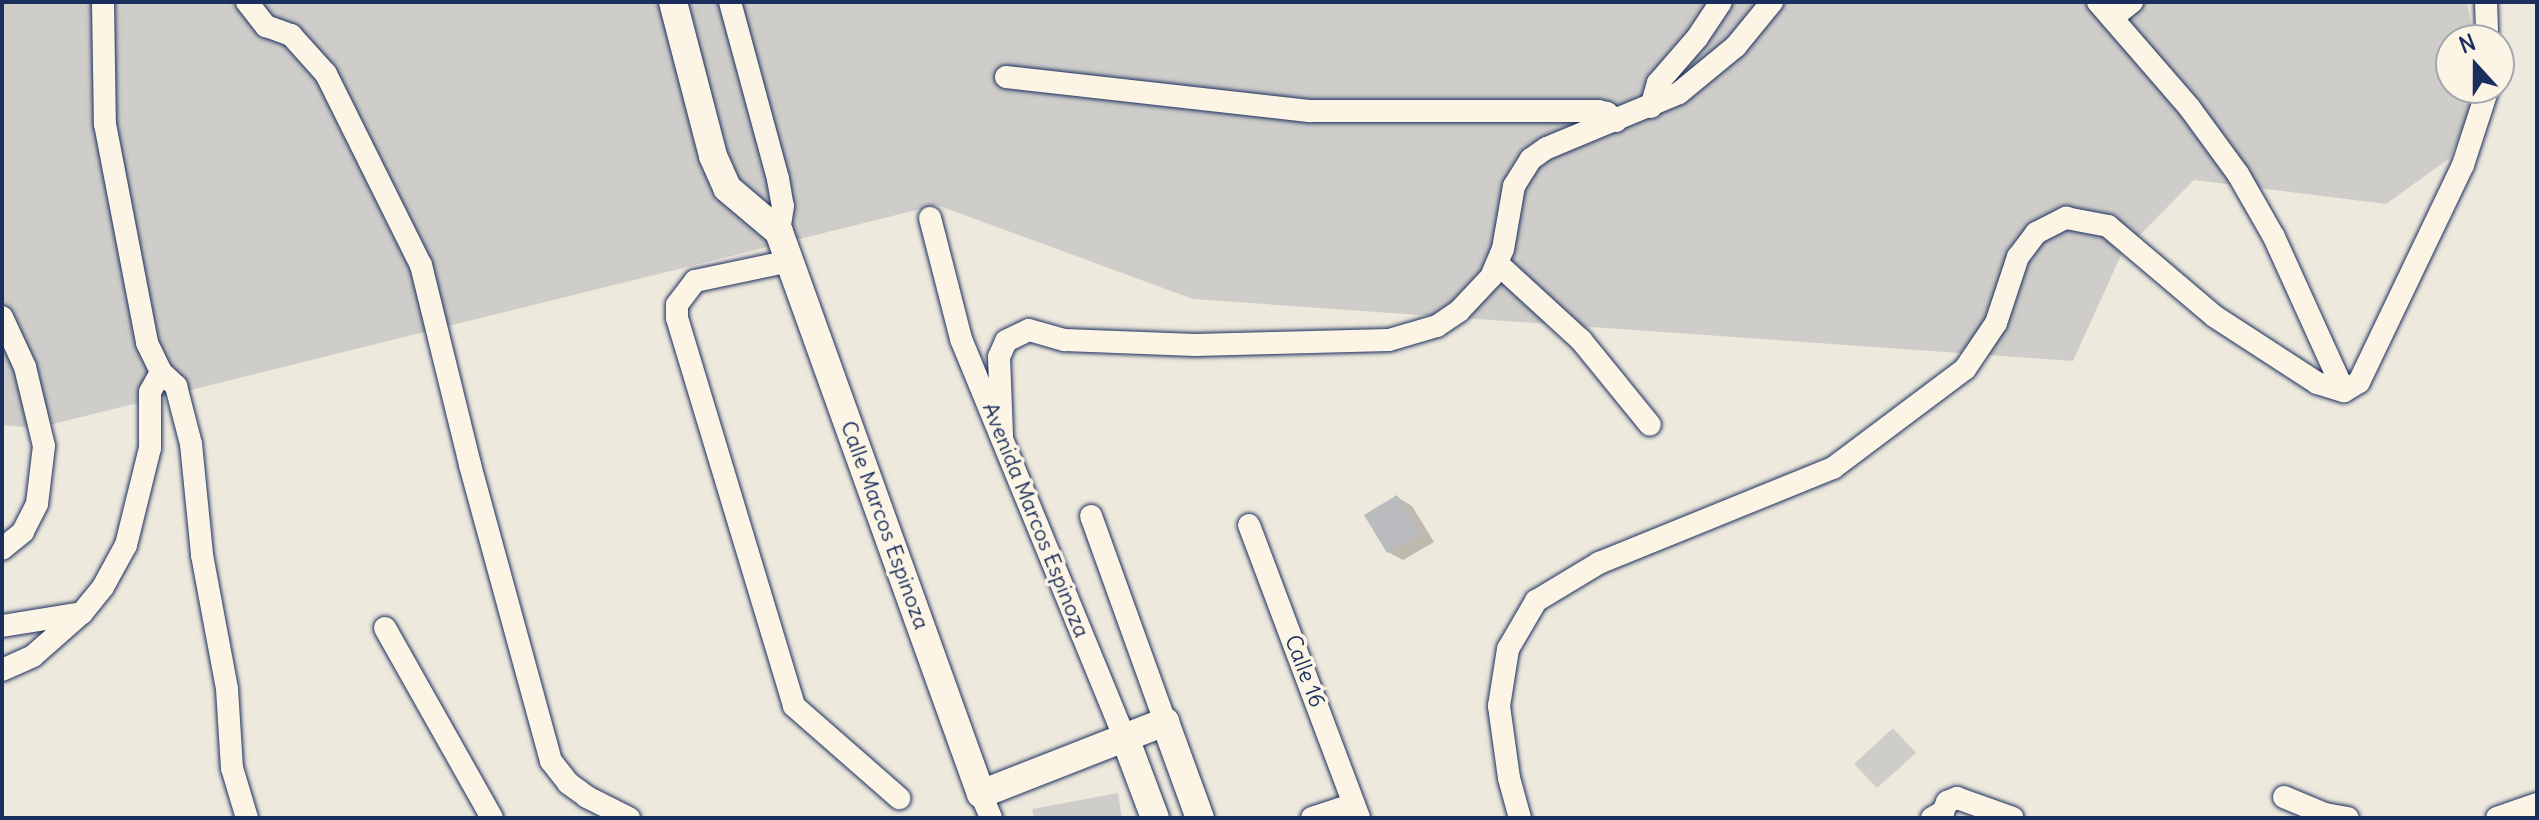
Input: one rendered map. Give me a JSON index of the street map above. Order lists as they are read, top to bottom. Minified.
{"streets":{"street":["Avenida Marcos Espinoza","Calle Marcos Espinoza","Calle 16"]},"north":"top"}
